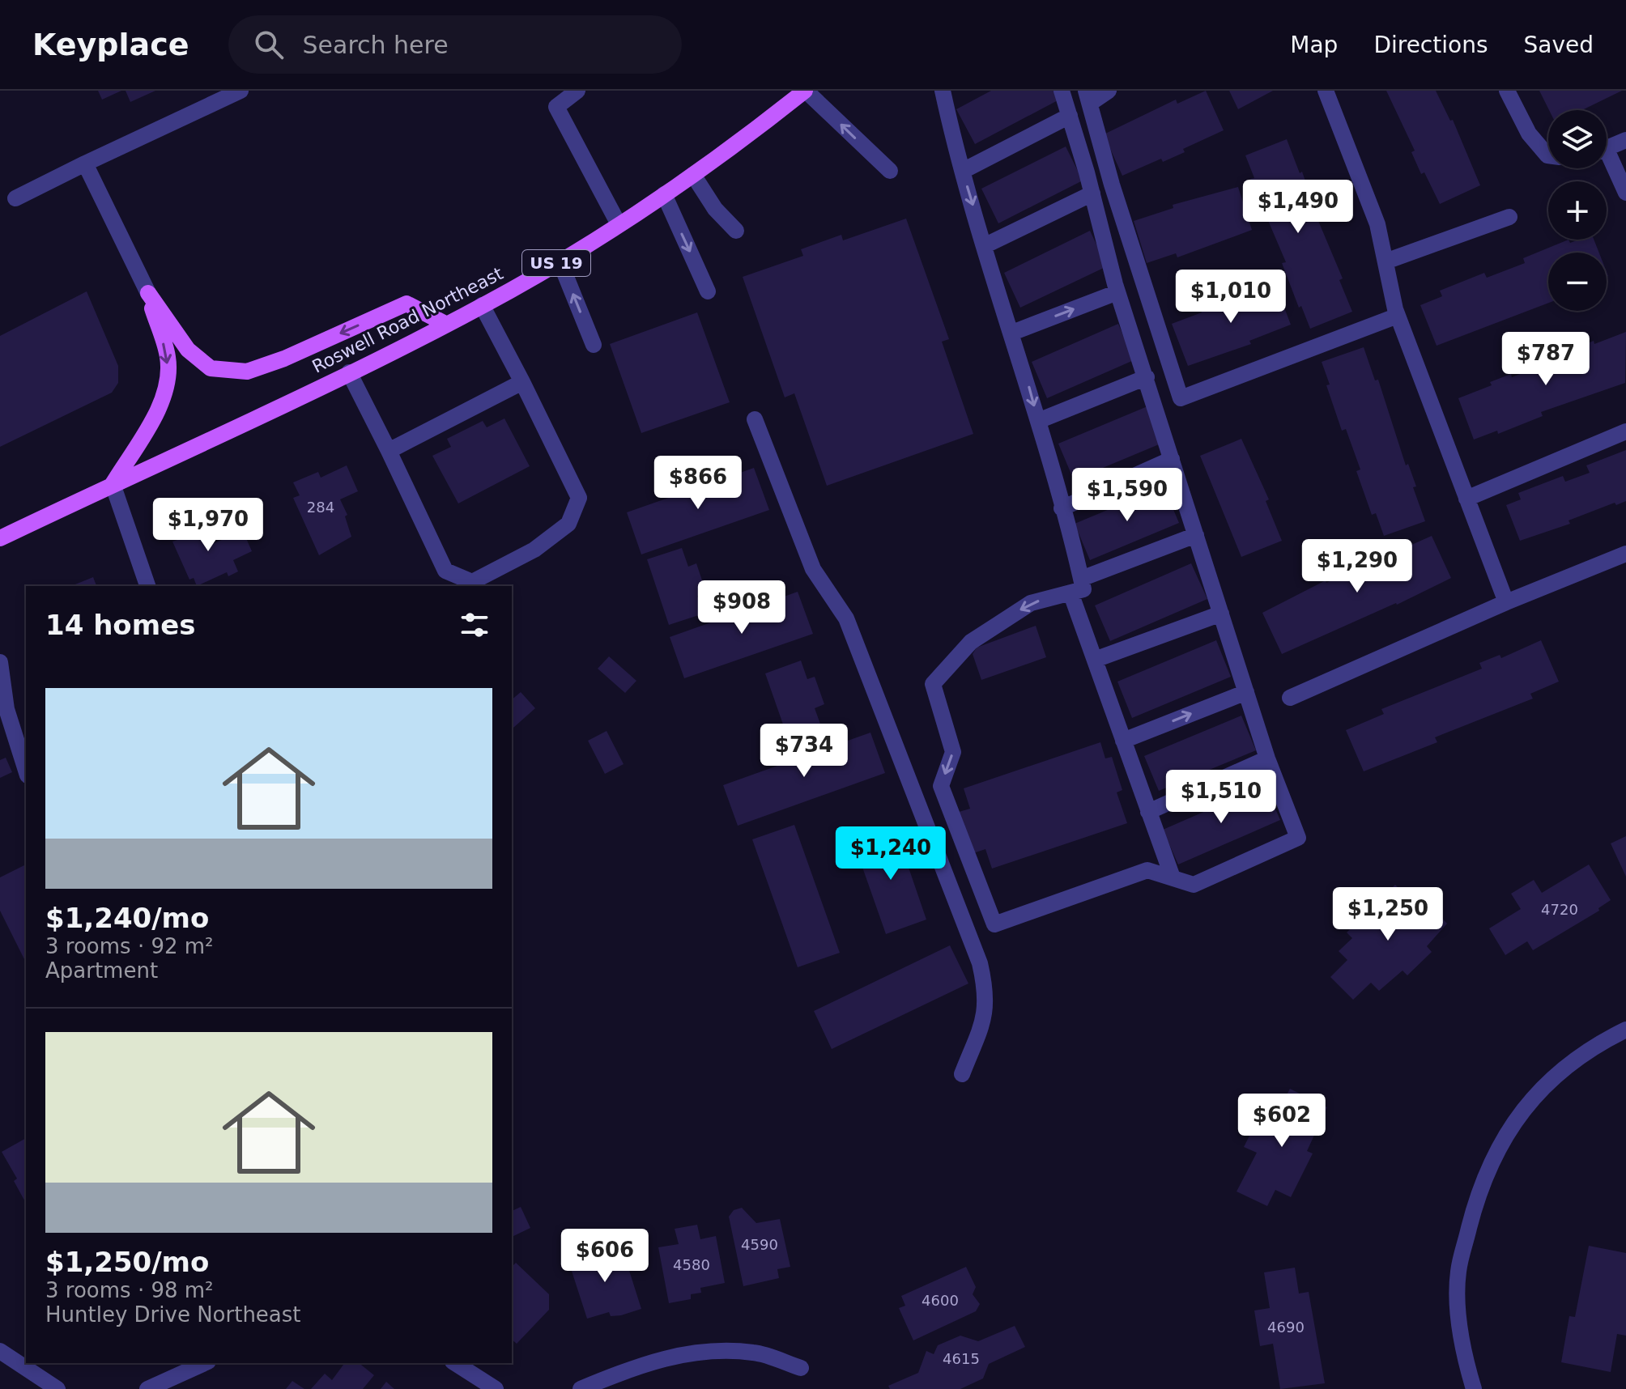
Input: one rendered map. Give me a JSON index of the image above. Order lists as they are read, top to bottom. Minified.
{"streets":{"main road":["US 19","Roswell Road Northeast"]},"house_numbers":["284","4720","4590","4580","4600","4690","4615"],"page":{"header":"Keyplace","search":"Search here","nav":["Map","Directions","Saved"],"map_buttons":["+","−"],"price":["$1,490","$1,010","$787","$866","$1,590","$1,970","$1,290","$908","$734","$1,510","$1,240","$1,250","$602","$606"],"heading":"14 homes","list":[{"name":"$1,240/mo","note":"3 rooms · 92 m² · Apartment"},{"name":"$1,250/mo","note":"3 rooms · 98 m² · Huntley Drive Northeast"}]}}
